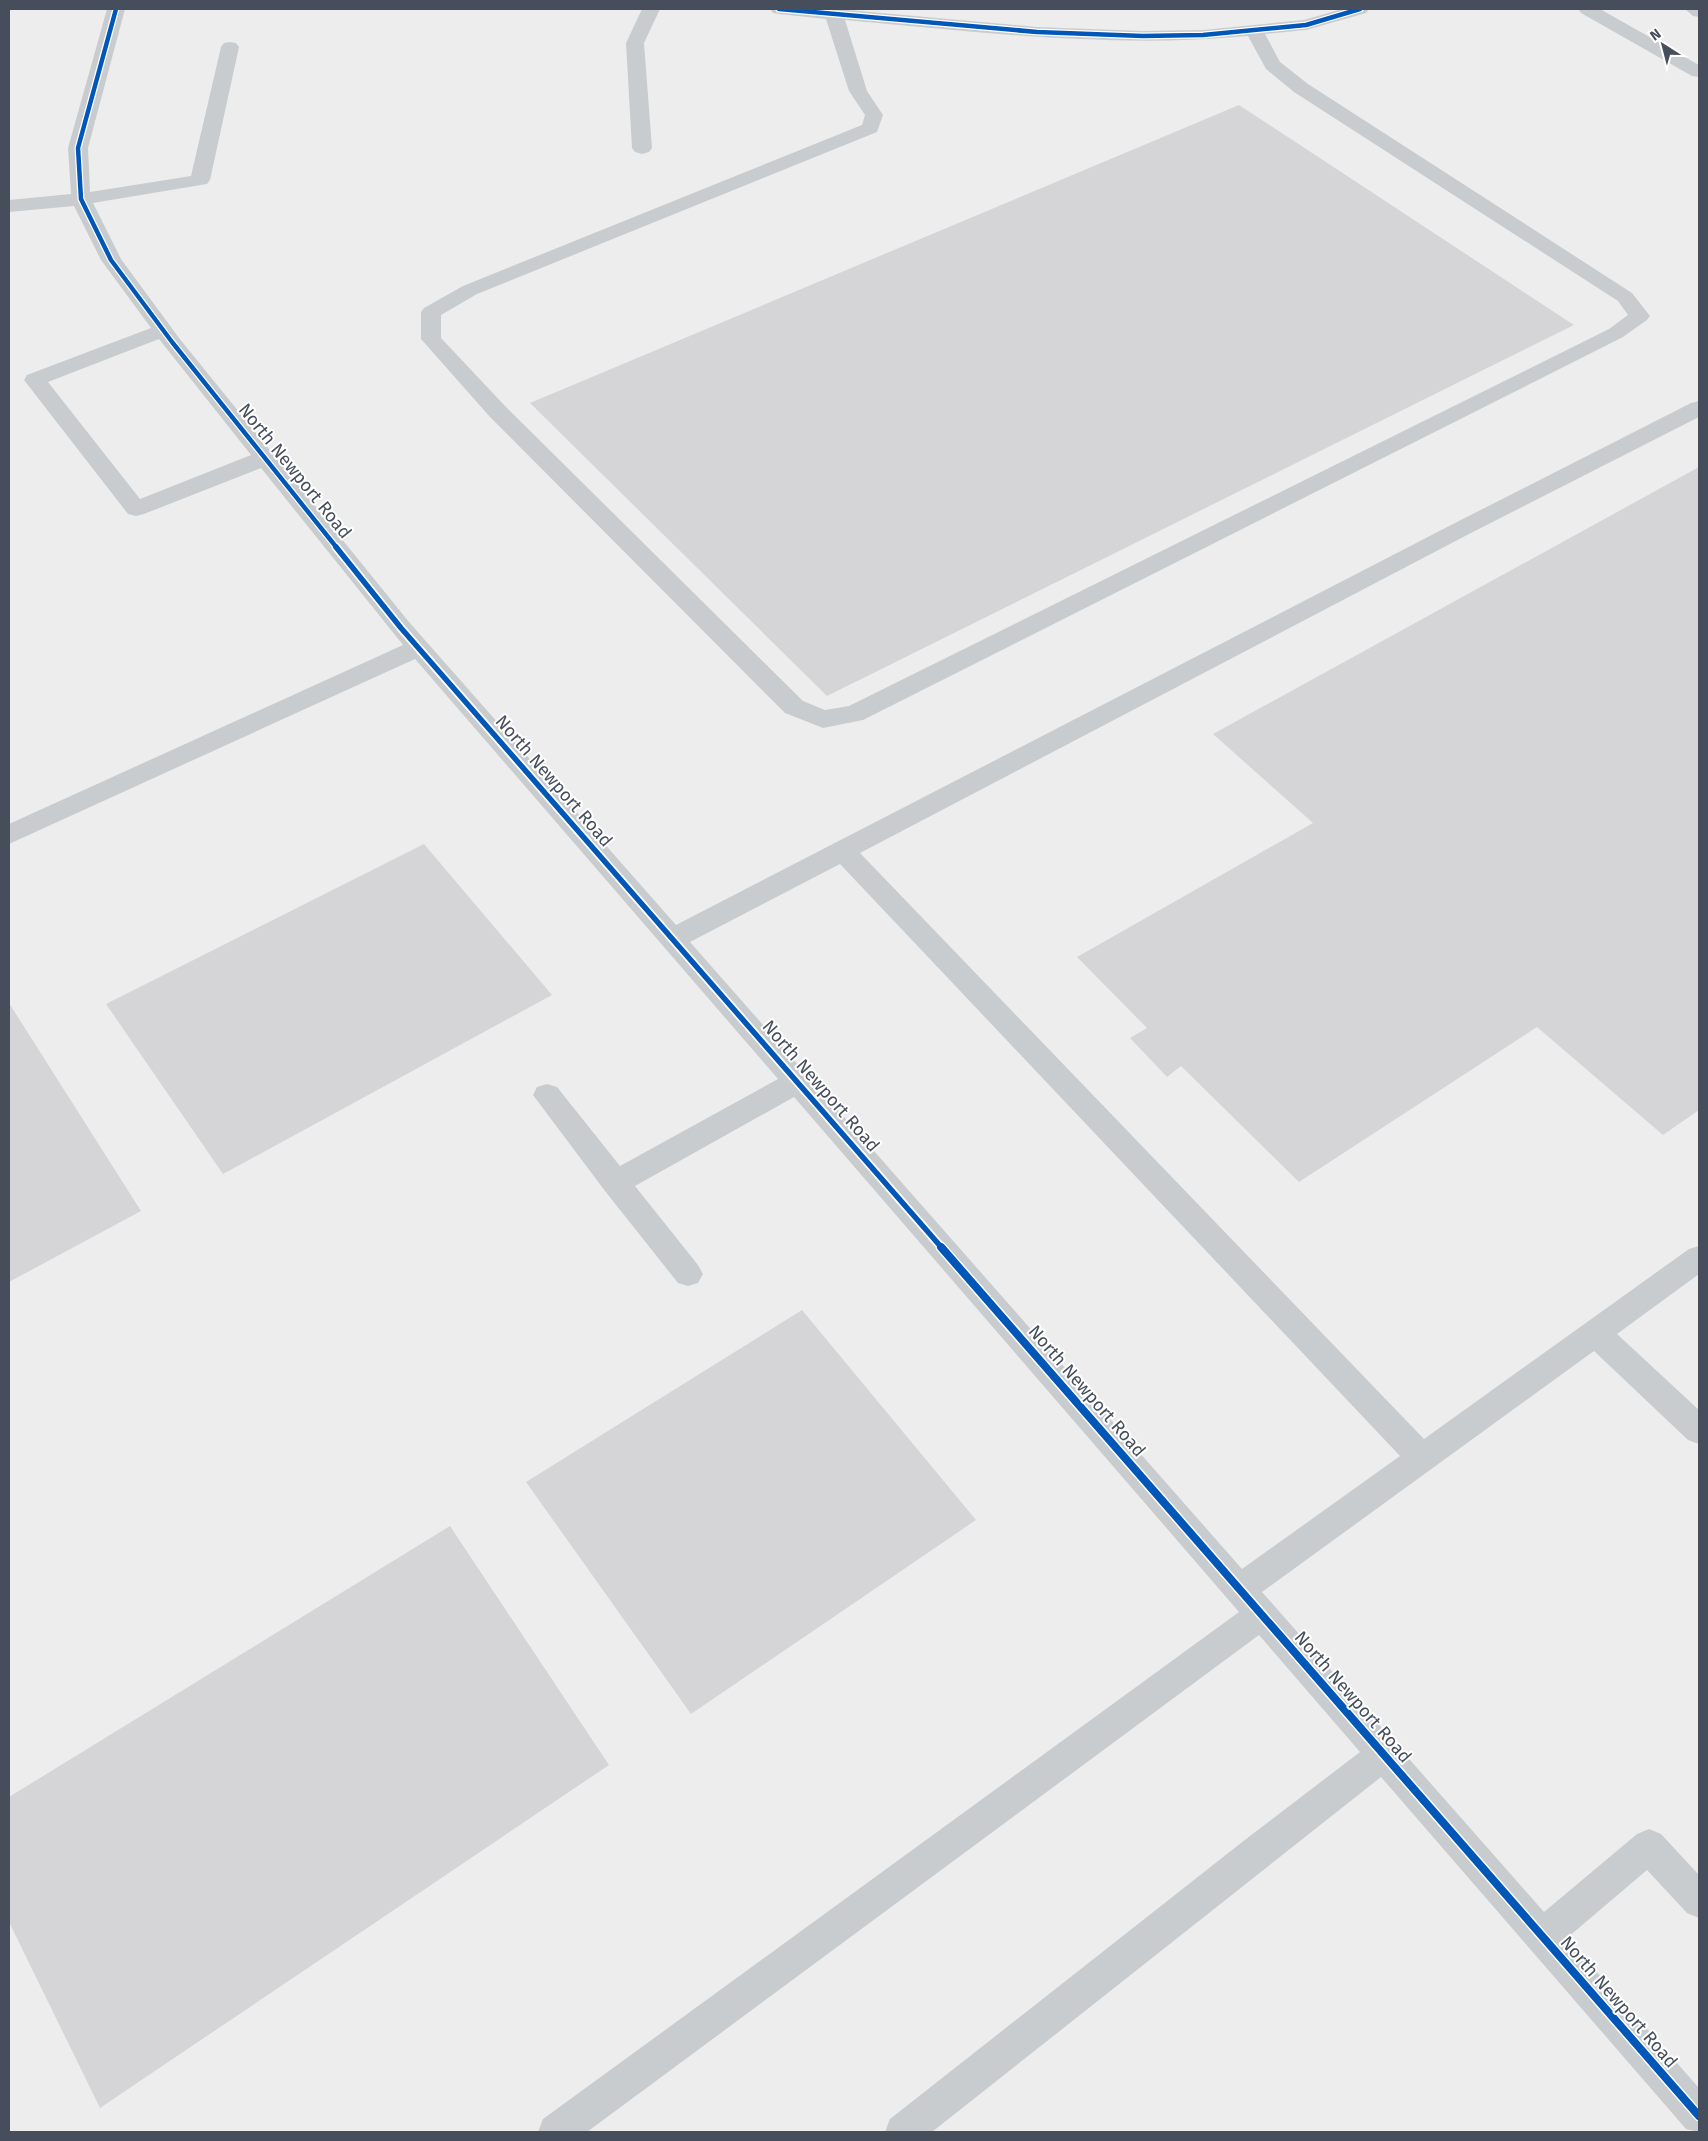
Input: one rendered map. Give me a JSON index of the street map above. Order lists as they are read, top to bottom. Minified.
{"streets":{"street":["North Newport Road"]},"north":"top left"}
